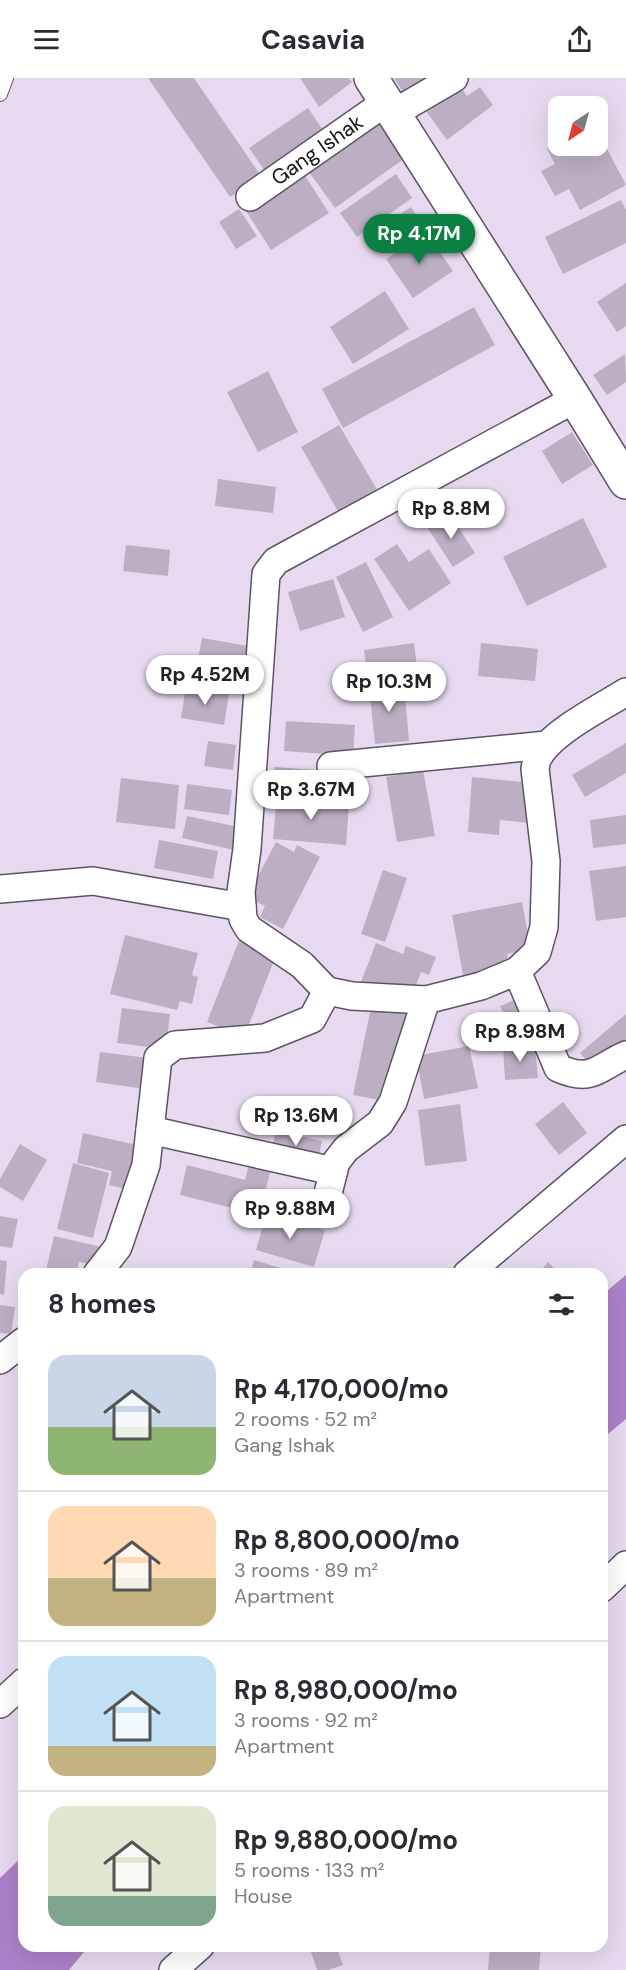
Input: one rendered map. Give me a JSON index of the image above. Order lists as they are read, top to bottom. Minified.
{"streets":{"street":["Gang Ishak"]},"north":"bottom left","page":{"header":"Casavia","price":["Rp 4.17M","Rp 8.8M","Rp 4.52M","Rp 10.3M","Rp 3.67M","Rp 8.98M","Rp 13.6M","Rp 9.88M"],"heading":"8 homes","list":[{"name":"Rp 4,170,000/mo","note":"2 rooms · 52 m² · Gang Ishak"},{"name":"Rp 8,800,000/mo","note":"3 rooms · 89 m² · Apartment"},{"name":"Rp 8,980,000/mo","note":"3 rooms · 92 m² · Apartment"},{"name":"Rp 9,880,000/mo","note":"5 rooms · 133 m² · House"}]}}
